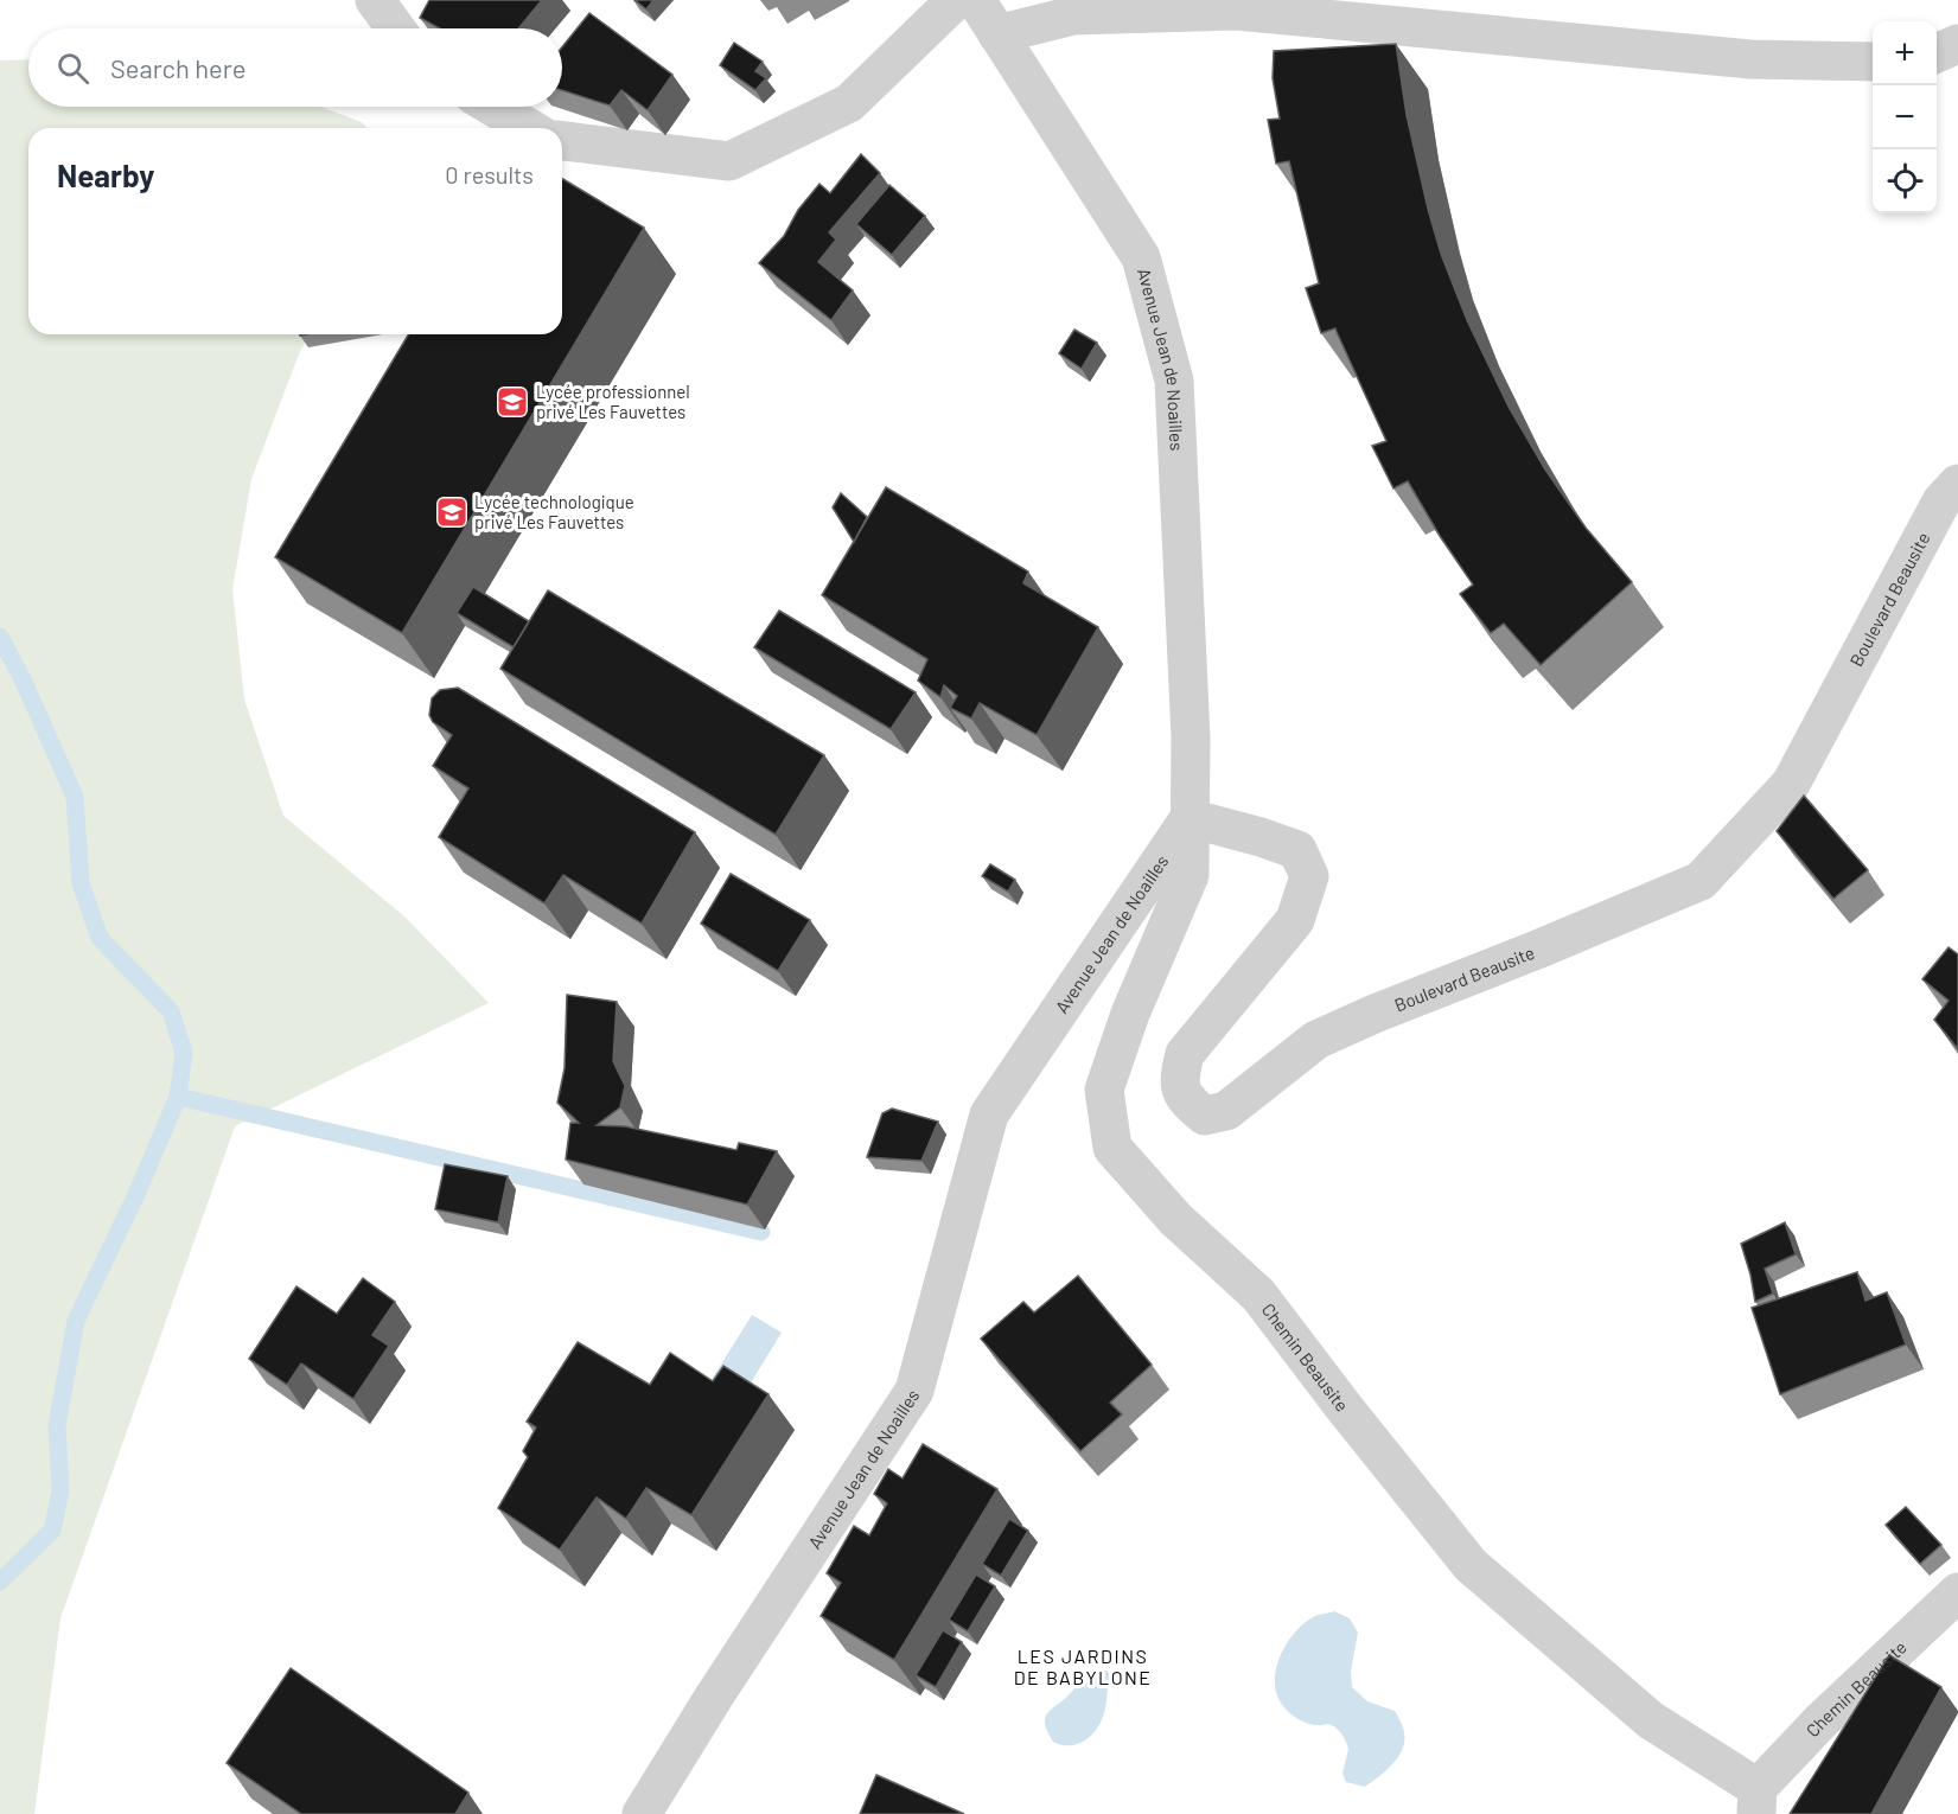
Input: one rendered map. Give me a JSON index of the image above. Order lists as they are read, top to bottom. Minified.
{"streets":{"street":["Avenue Jean de Noailles","Boulevard Beausite","Chemin Beausite"]},"crossings":[["Avenue Jean de Noailles","Boulevard Beausite"],["Avenue Jean de Noailles","Chemin Beausite"],["Boulevard Beausite","Chemin Beausite"]],"districts":["LES JARDINS DE BABYLONE"],"places":{"school or university":["Lycée professionnel privé Les Fauvettes","Lycée technologique privé Les Fauvettes"]},"page":{"map_buttons":["+","−"],"search":"Search here","heading":["Nearby","0 results"]}}
